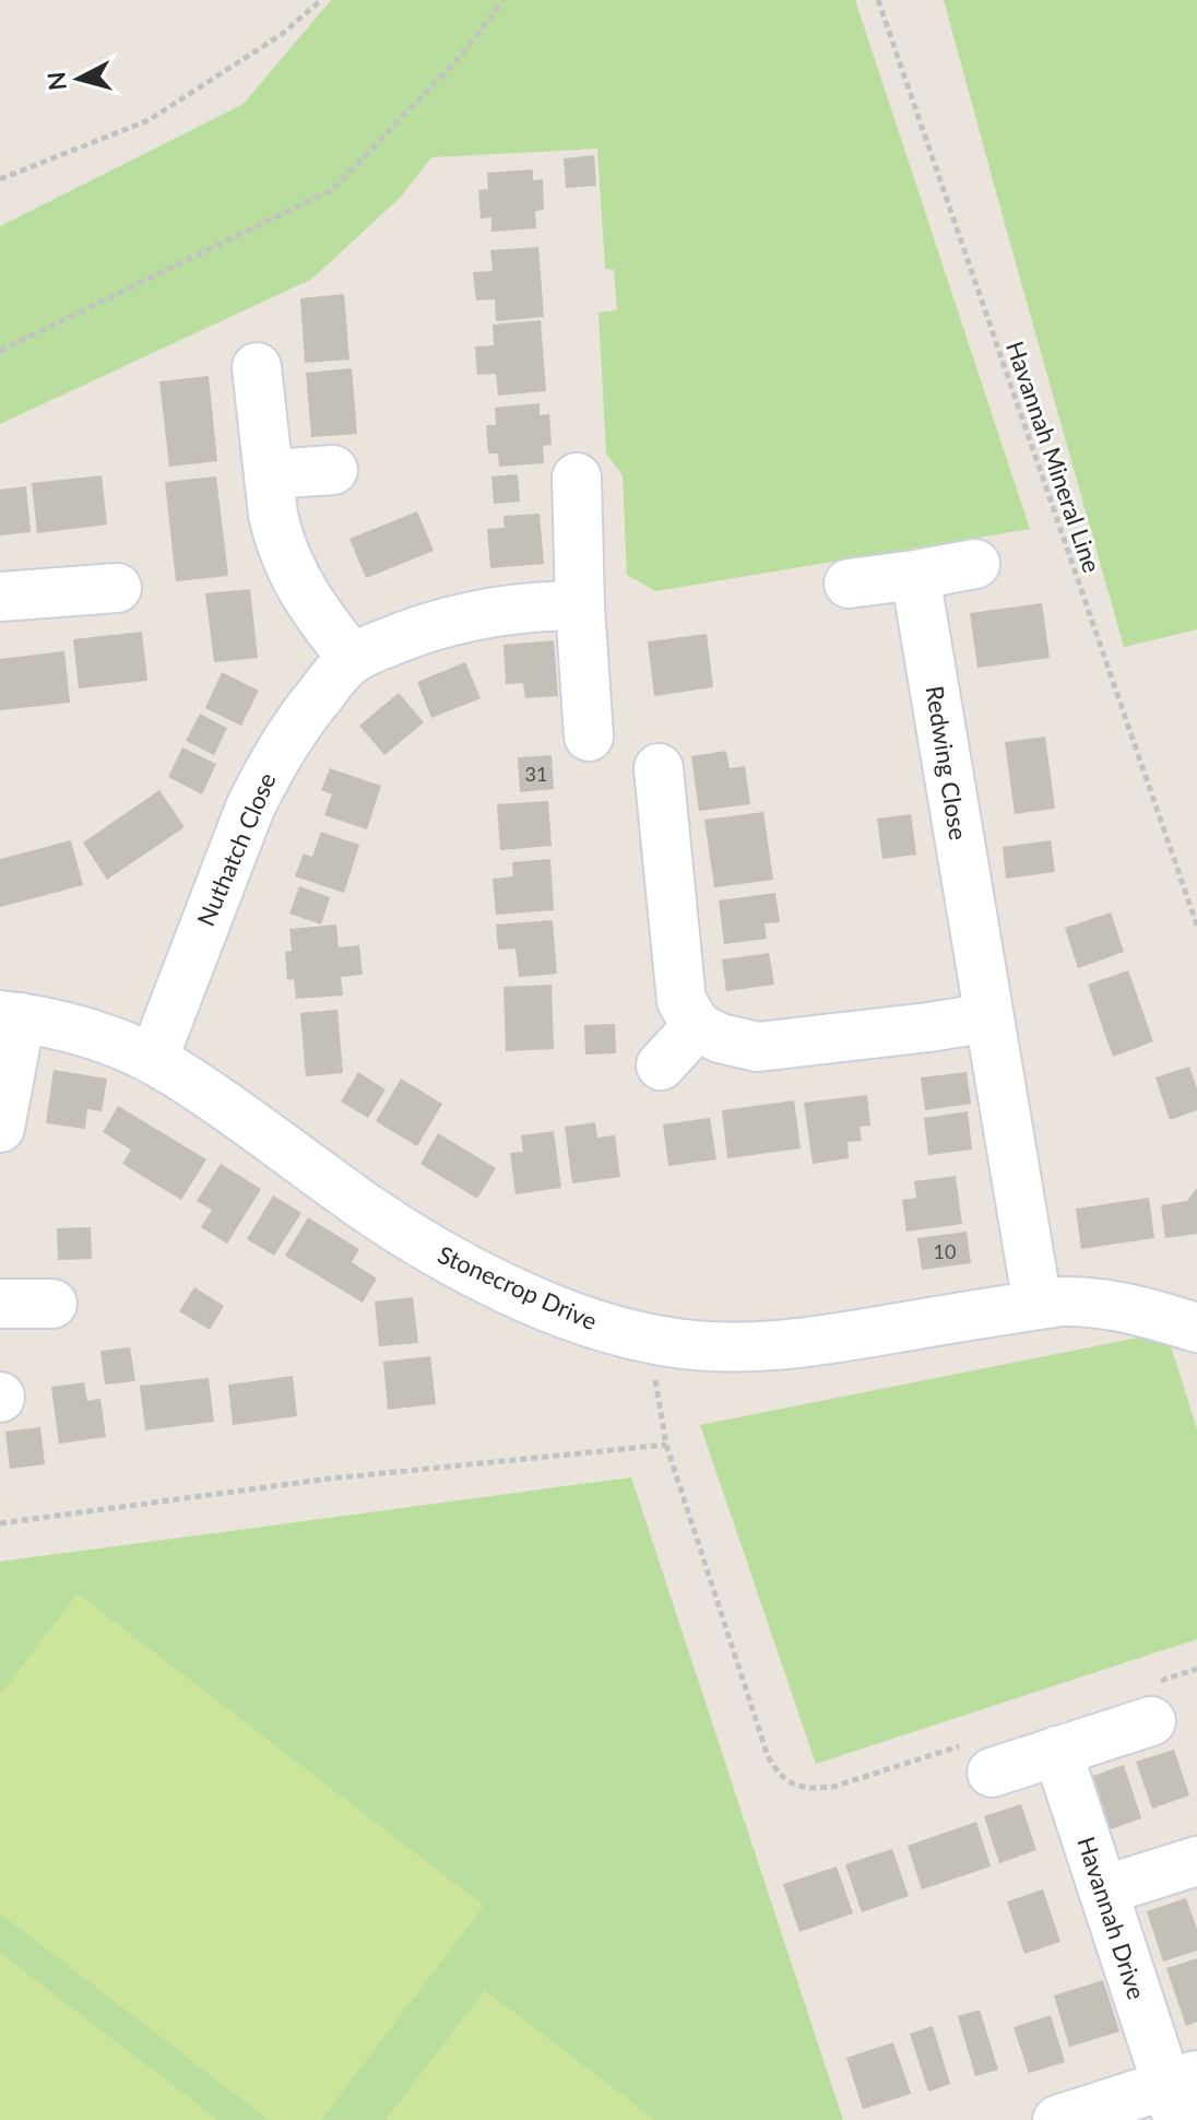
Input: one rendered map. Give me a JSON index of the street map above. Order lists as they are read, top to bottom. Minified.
{"streets":{"street":["Redwing Close","Nuthatch Close","Stonecrop Drive","Havannah Drive"],"path":["Havannah Mineral Line"]},"crossings":[["Redwing Close","Stonecrop Drive"],["Nuthatch Close","Stonecrop Drive"]],"house_numbers":["31","10"],"north":"left"}
